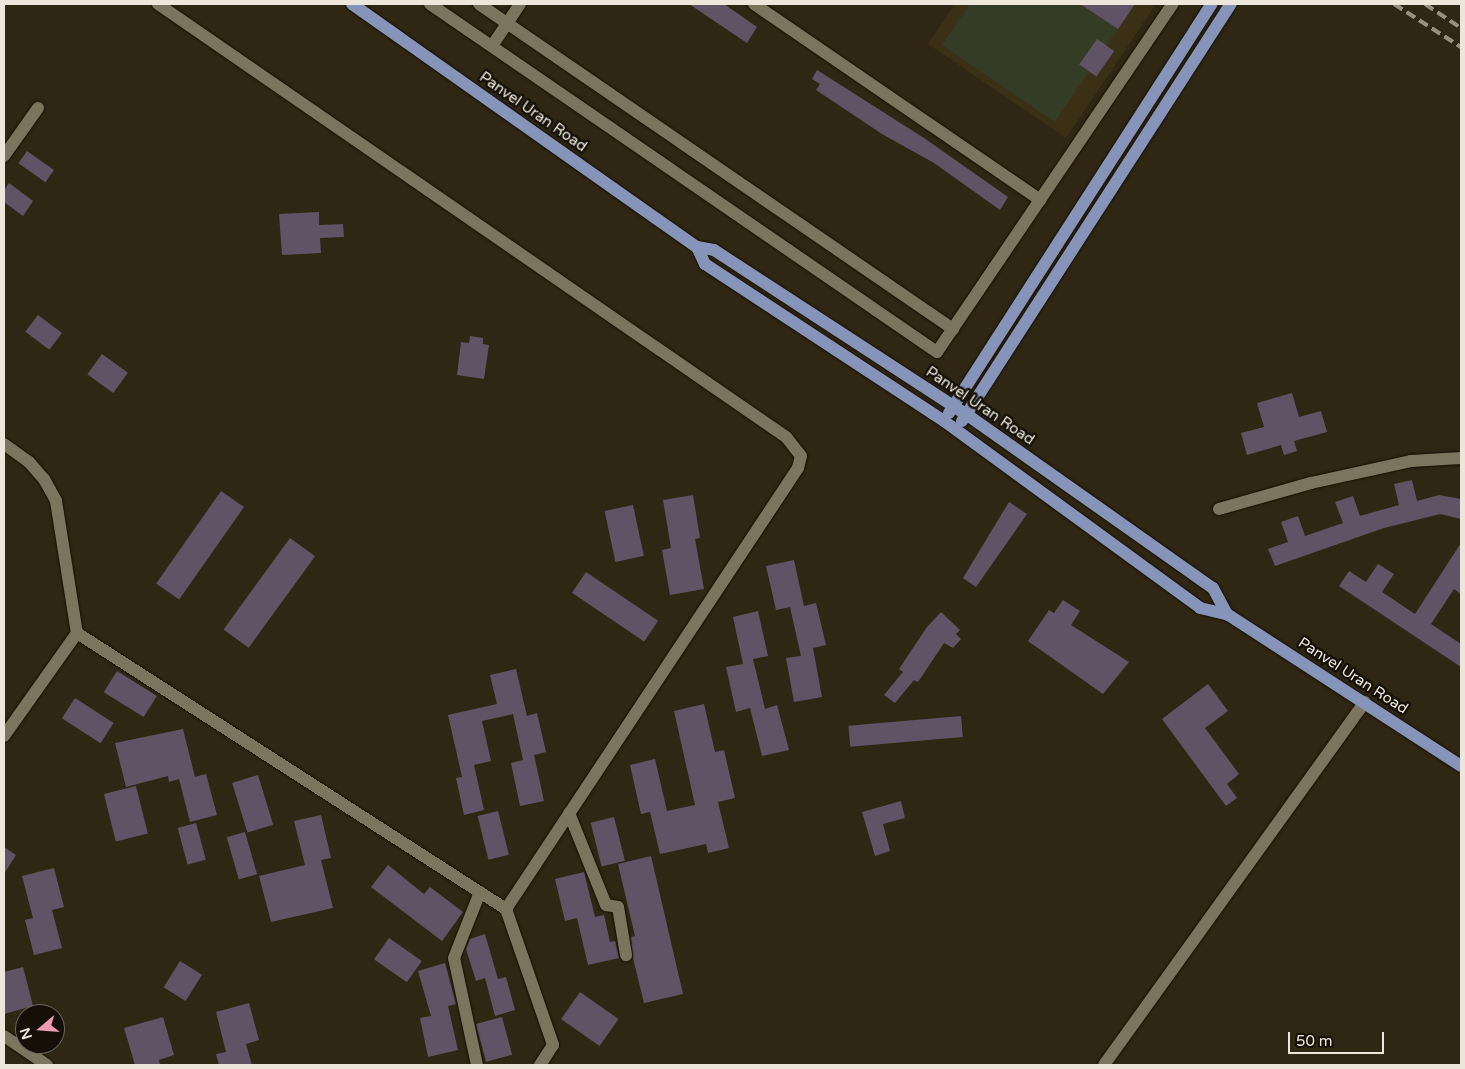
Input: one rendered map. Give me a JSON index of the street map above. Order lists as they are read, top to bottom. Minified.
{"streets":{"main road":["Panvel Uran Road"]},"scale_bar":"50 m","north":"left"}
